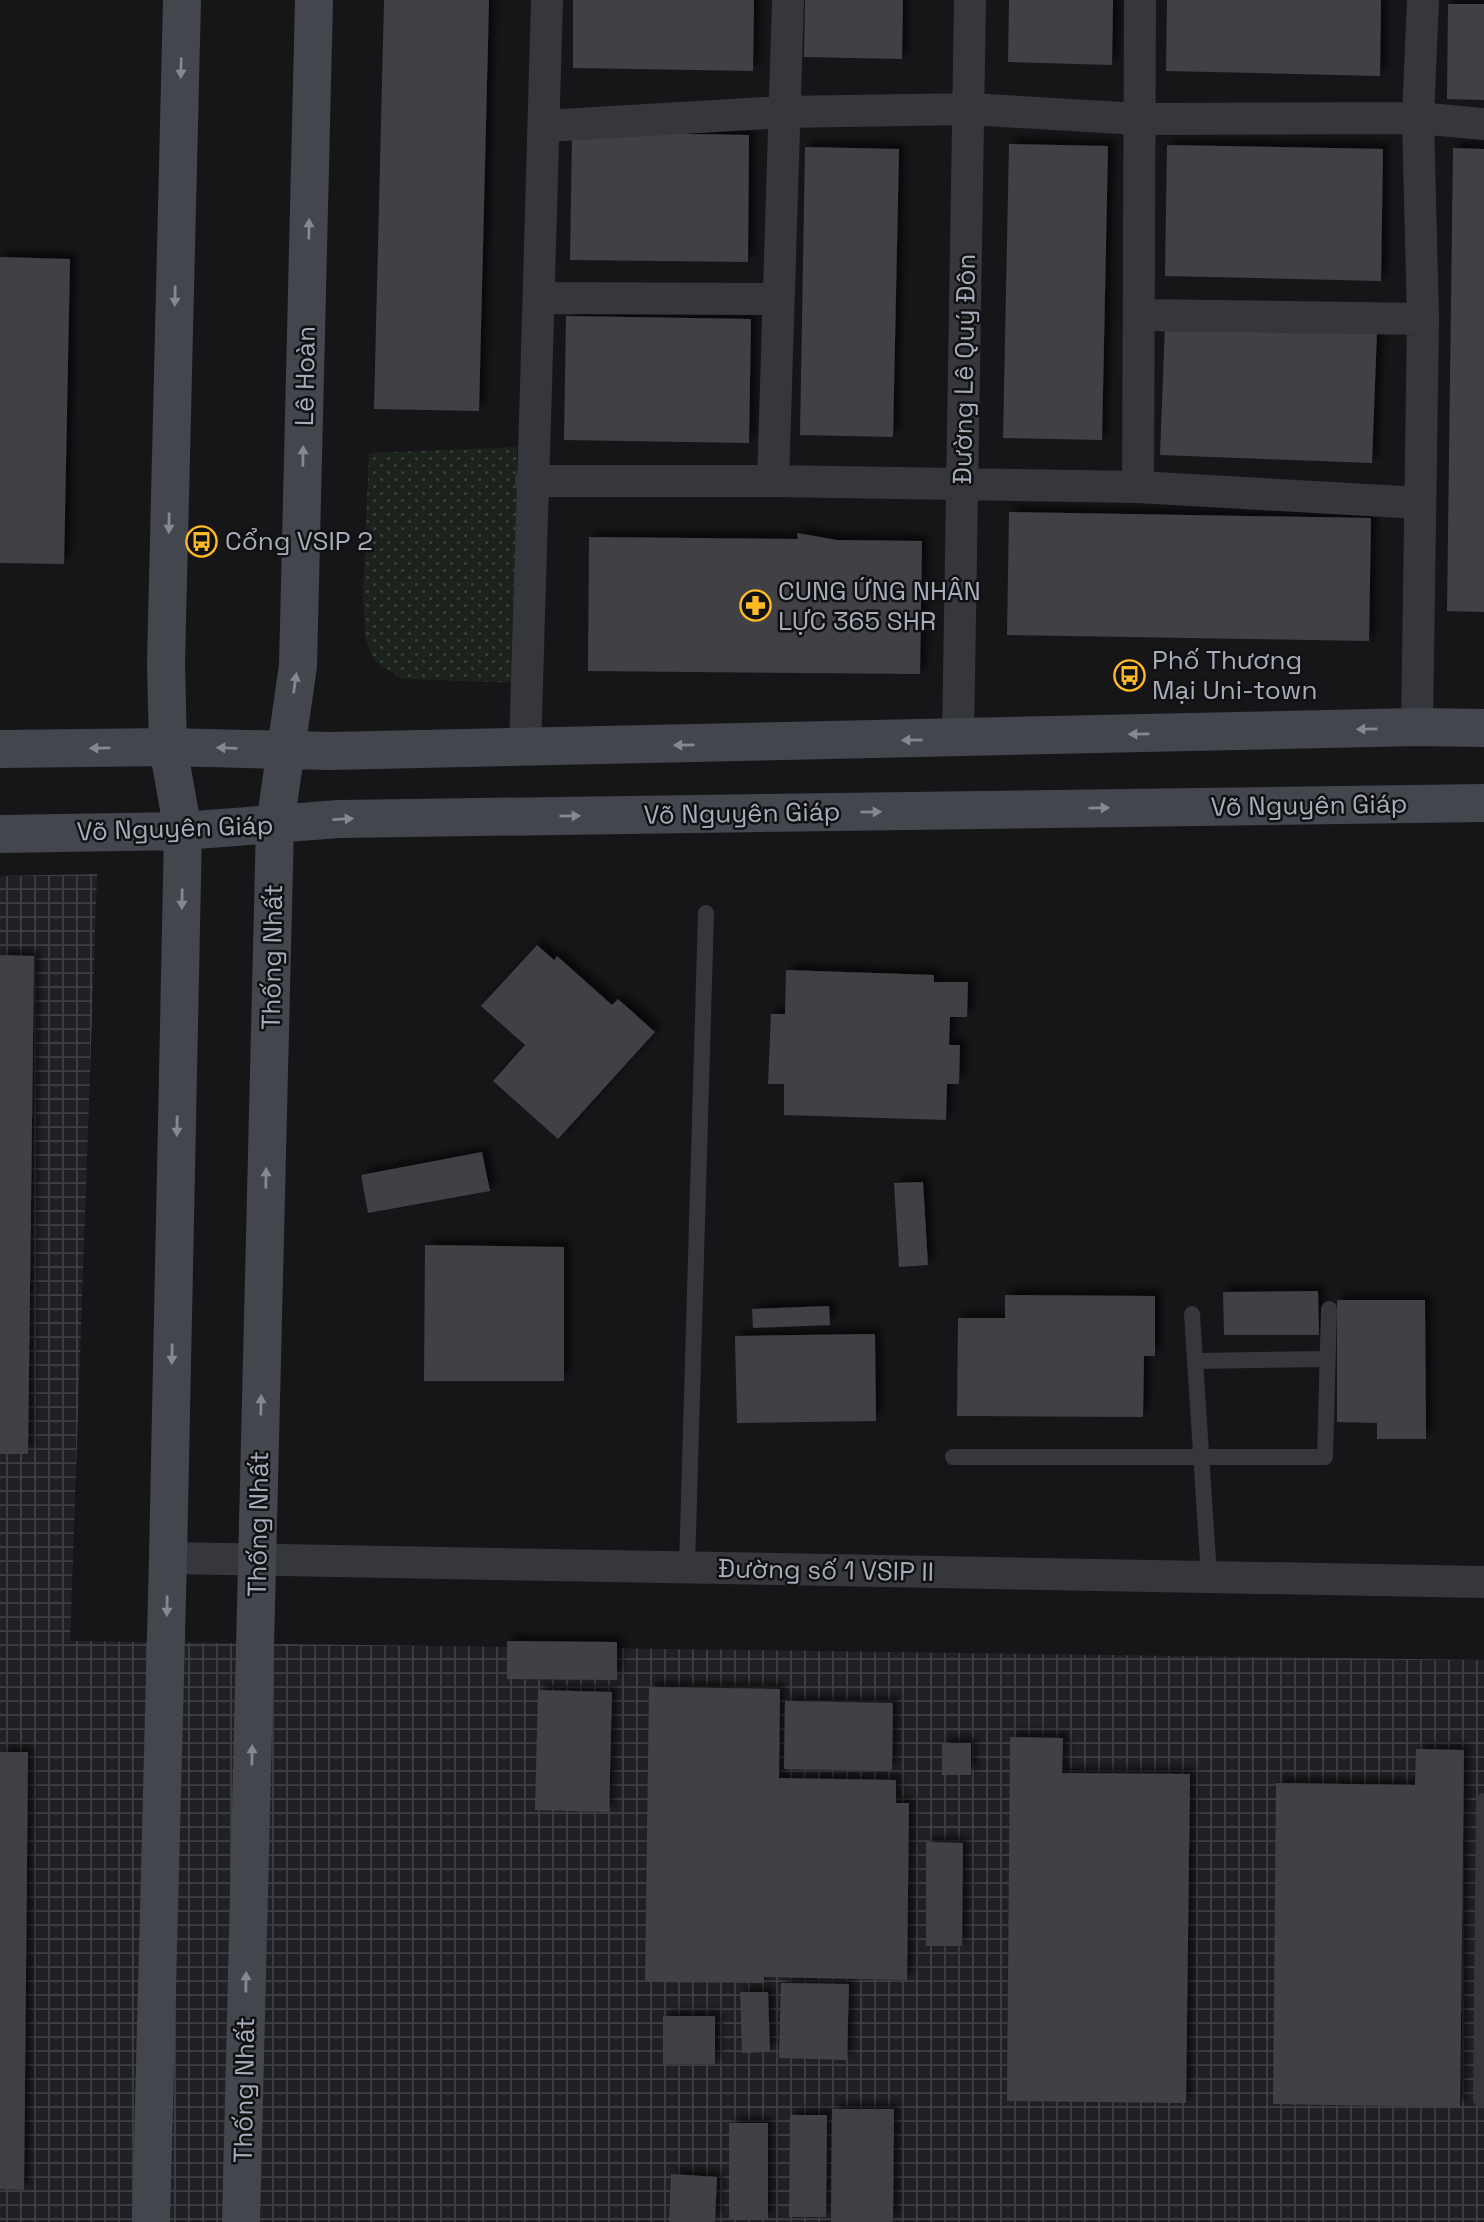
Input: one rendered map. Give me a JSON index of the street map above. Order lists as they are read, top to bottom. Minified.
{"streets":{"street":["Đường Lê Quý Đôn","Lê Hoàn","Võ Nguyên Giáp","Thống Nhất","Đường số 1 VSIP II"]},"crossings":[["Lê Hoàn","Võ Nguyên Giáp"],["Lê Hoàn","Thống Nhất"],["Võ Nguyên Giáp","Thống Nhất"],["Thống Nhất","Đường số 1 VSIP II"]],"places":{"bus stop":["Cổng VSIP 2","Phố Thương Mại Uni-town"],"pharmacy":["CUNG ỨNG NHÂN LỰC 365 SHR"]}}
